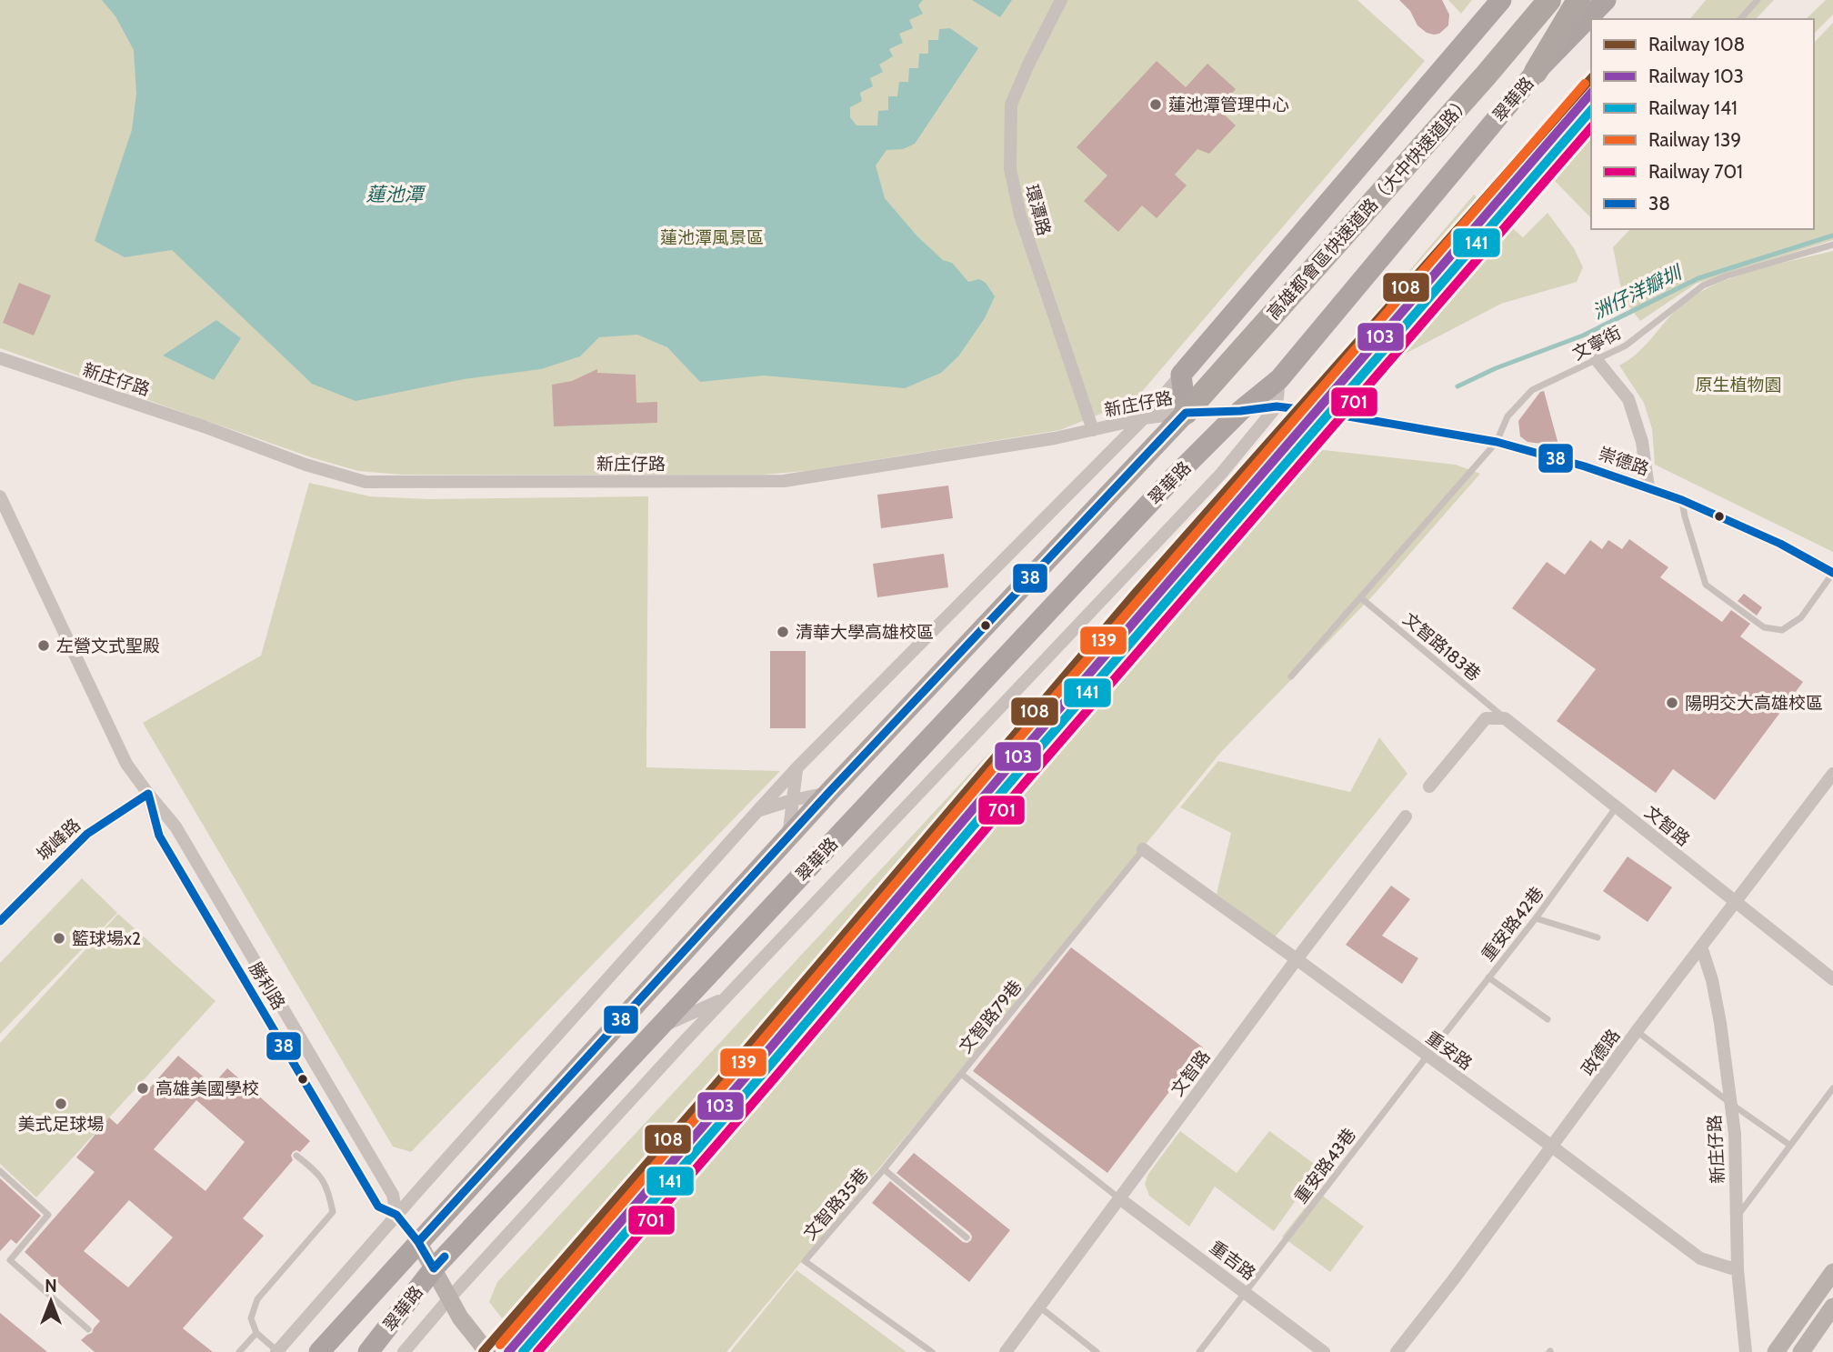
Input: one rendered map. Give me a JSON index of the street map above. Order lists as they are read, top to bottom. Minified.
{"streets":{"highway":["高雄都會區快速道路（大中快速道路）"],"main road":["翠華路"],"street":["環潭路","新庄仔路","崇德路","文智路","城峰路","勝利路","重安路","政德路","重吉路"],"lane":["文寧街","文智路183巷","重安路42巷","文智路79巷","重安路43巷","文智路35巷"]},"crossings":[["翠華路","高雄都會區快速道路（大中快速道路）"],["翠華路","新庄仔路"],["翠華路","崇德路"],["翠華路","勝利路"],["高雄都會區快速道路（大中快速道路）","新庄仔路"],["環潭路","新庄仔路"],["文寧街","崇德路"],["文寧街","文智路183巷"],["新庄仔路","崇德路"],["新庄仔路","重安路"],["新庄仔路","政德路"],["文智路183巷","文智路"],["文智路","重安路42巷"],["文智路","文智路79巷"],["文智路","重安路"],["文智路","政德路"],["文智路","重吉路"],["城峰路","勝利路"],["重安路42巷","重安路"],["重安路42巷","重安路43巷"],["文智路79巷","重安路"],["文智路79巷","文智路35巷"],["文智路79巷","重吉路"],["重安路","政德路"],["重安路","重安路43巷"],["重安路43巷","重吉路"]],"water":["蓮池潭","洲仔洋瓣圳"],"parks":["蓮池潭風景區","原生植物園"],"places":["蓮池潭管理中心","清華大學高雄校區","左營文式聖殿","陽明交大高雄校區","籃球場x2","高雄美國學校","美式足球場"],"lines":["rail line 108","rail line 139","rail line 103","rail line 141","rail line 701","transit line 38"],"legend":["Railway 108","Railway 103","Railway 141","Railway 139","Railway 701","38"],"north":"top"}
